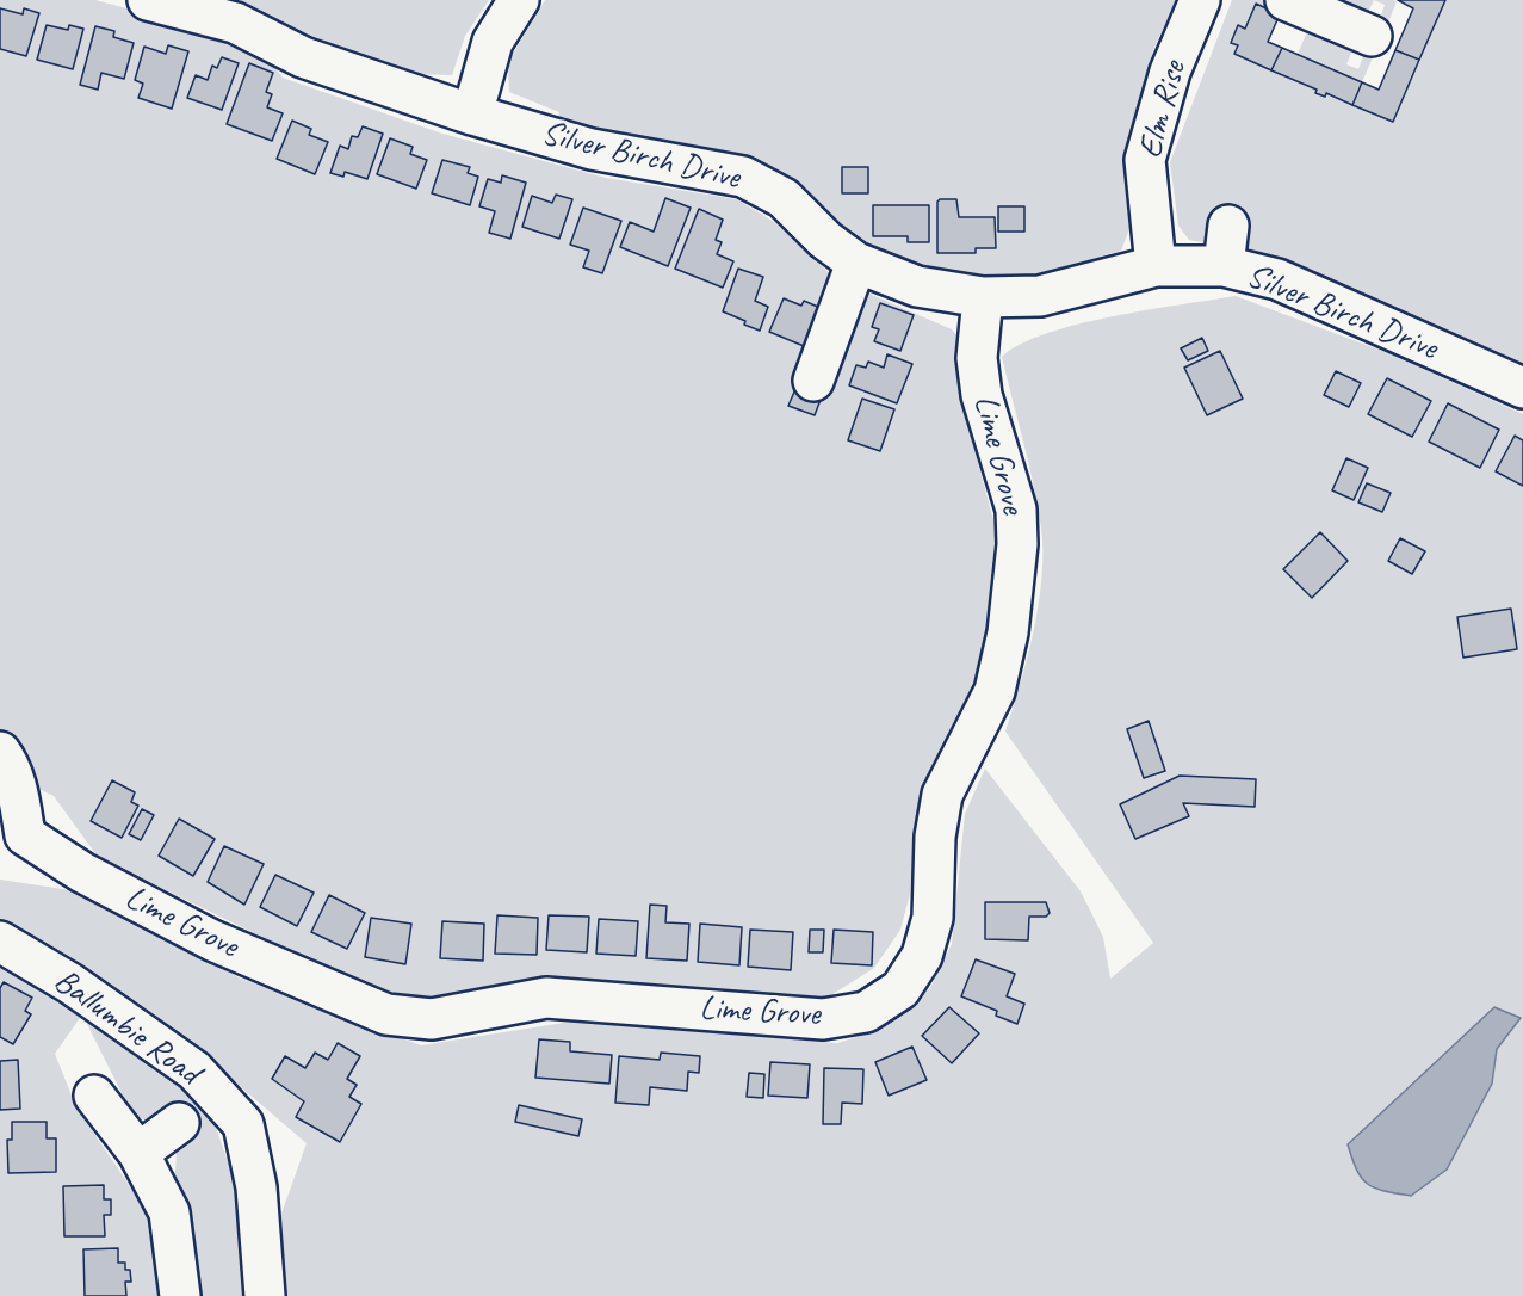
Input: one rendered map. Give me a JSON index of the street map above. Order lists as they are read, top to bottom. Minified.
{"streets":{"street":["Elm Rise","Silver Birch Drive","Lime Grove","Ballumbie Road"]},"crossings":[["Elm Rise","Silver Birch Drive"],["Silver Birch Drive","Lime Grove"]]}
